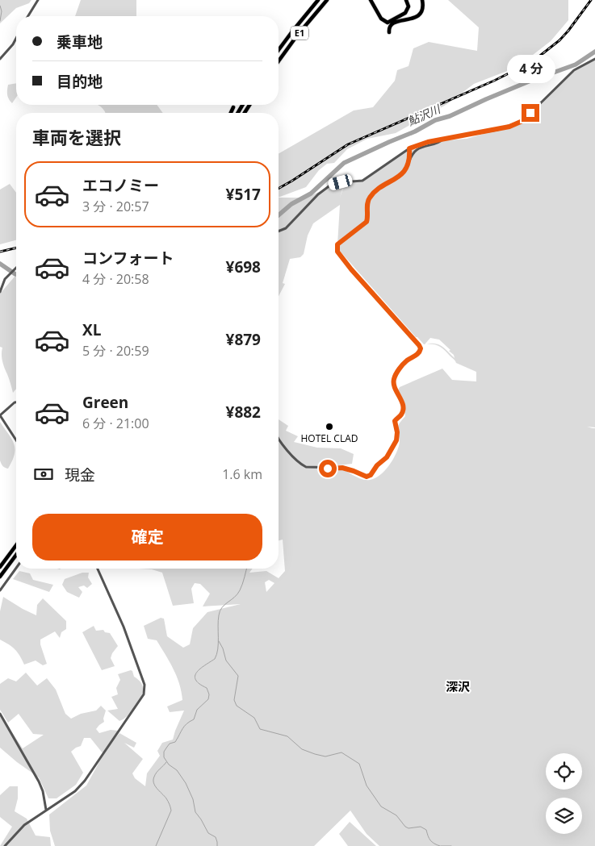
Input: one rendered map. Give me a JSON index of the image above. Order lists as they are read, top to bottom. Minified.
{"streets":{"highway":["E1"]},"districts":["深沢"],"water":["鮎沢川"],"places":["HOTEL CLAD"],"page":{"banner":["乗車地","目的地"],"bubble":"4 分","heading":"車両を選択","list":[{"name":"エコノミー","note":"3 分 · 20:57","value":"¥517"},{"name":"コンフォート","note":"4 分 · 20:58","value":"¥698"},{"name":"XL","note":"5 分 · 20:59","value":"¥879"},{"name":"Green","note":"6 分 · 21:00","value":"¥882"}],"pay":["現金","1.6 km"],"buttons":"確定"}}
